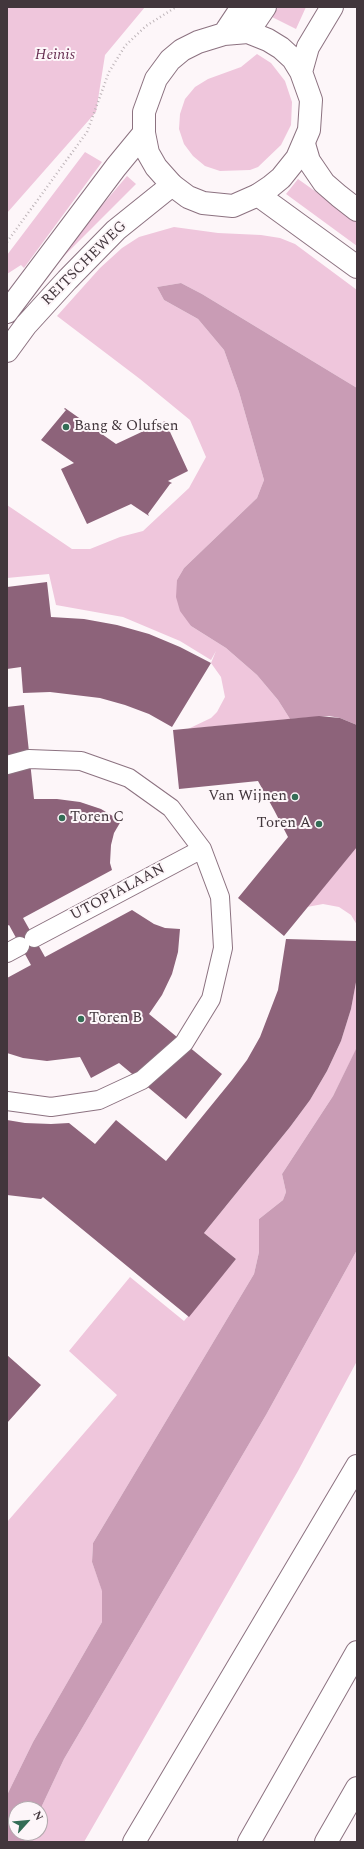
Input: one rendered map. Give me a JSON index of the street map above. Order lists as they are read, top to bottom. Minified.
{"streets":{"main road":["REITSCHEWEG"],"lane":["UTOPIALAAN"]},"parks":["Heinis"],"places":["Bang & Olufsen","Van Wijnen","Toren C","Toren A","Toren B"],"north":"top right"}
